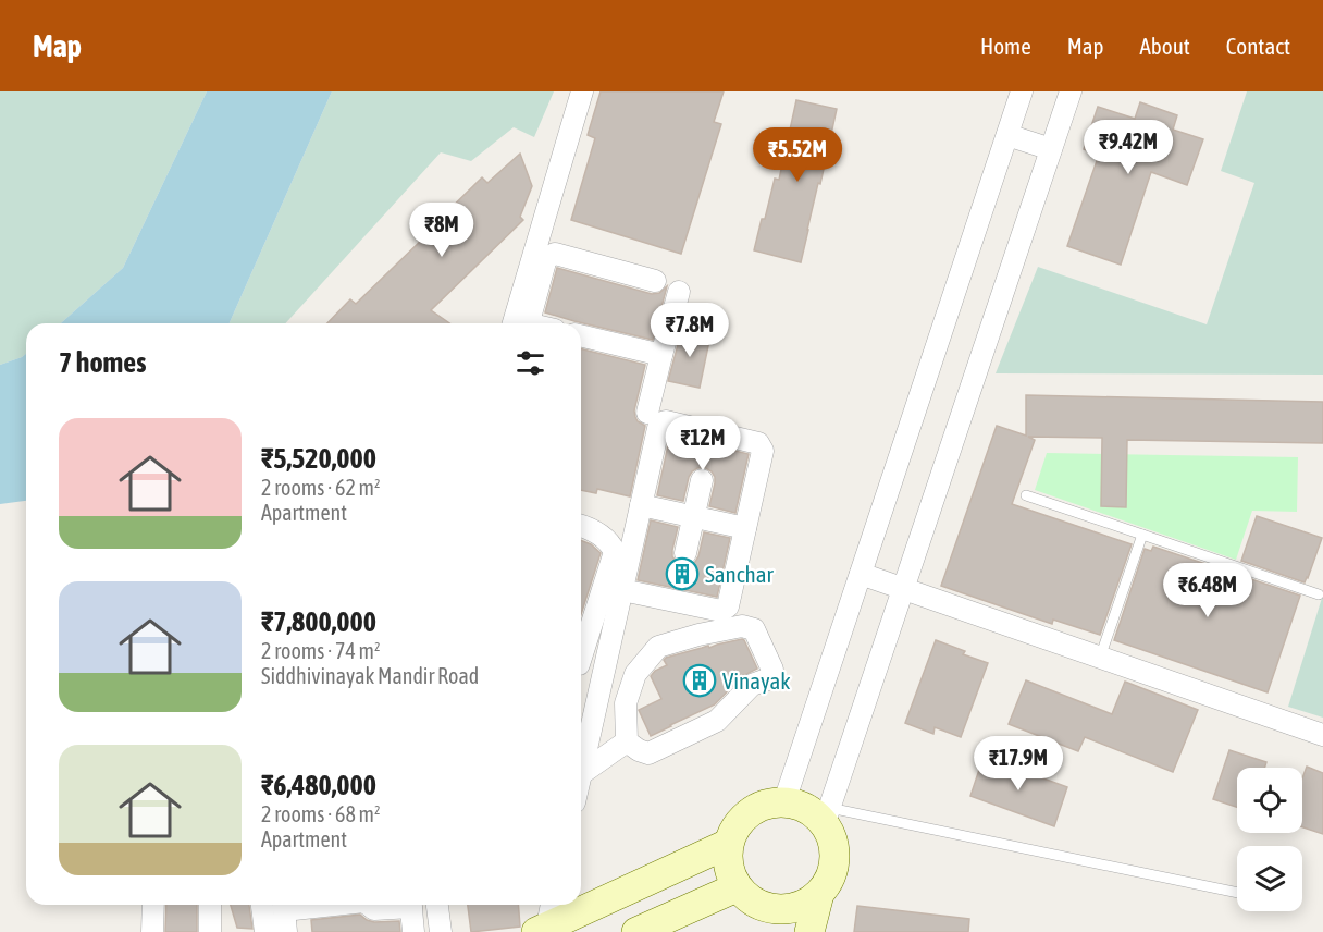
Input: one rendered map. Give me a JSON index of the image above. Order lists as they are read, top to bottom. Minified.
{"places":{"building":["Sanchar","Vinayak"]},"page":{"header":"Map","nav":["Home","Map","About","Contact"],"price":["₹9.42M","₹5.52M","₹8M","₹7.8M","₹12M","₹6.48M","₹17.9M"],"heading":"7 homes","list":[{"name":"₹5,520,000","note":"2 rooms · 62 m² · Apartment"},{"name":"₹7,800,000","note":"2 rooms · 74 m² · Siddhivinayak Mandir Road"},{"name":"₹6,480,000","note":"2 rooms · 68 m² · Apartment"}]}}
